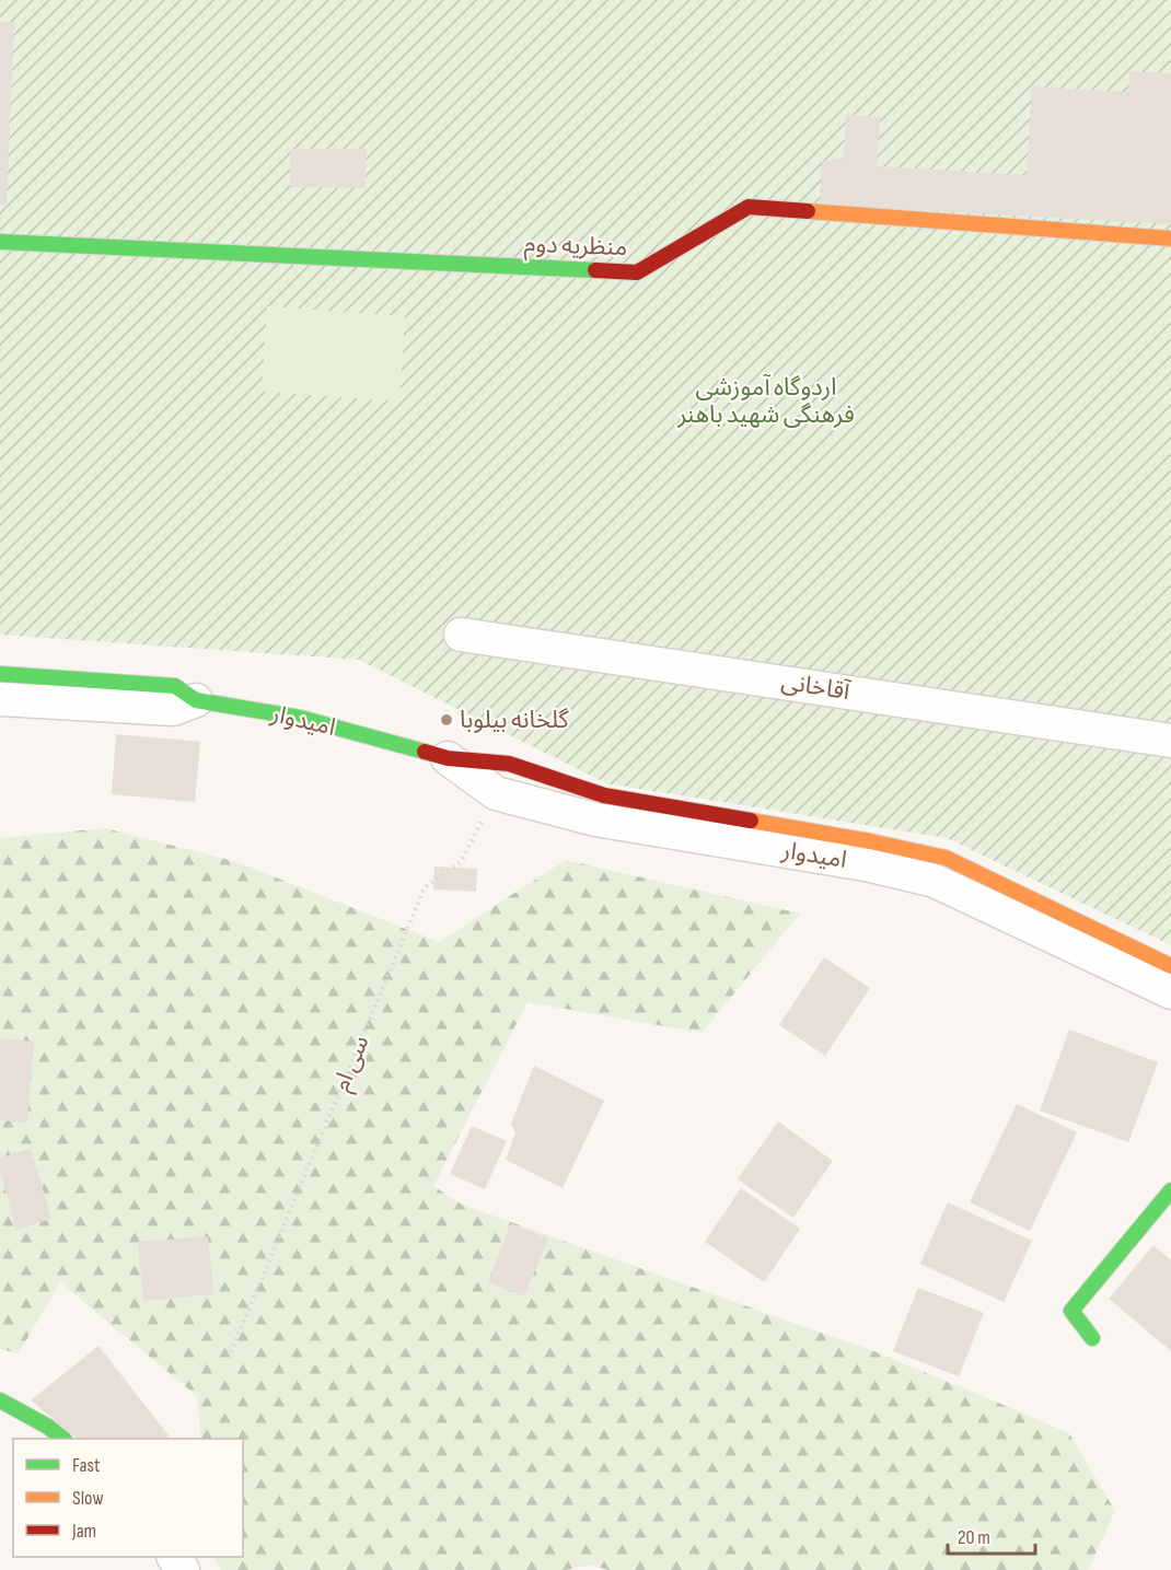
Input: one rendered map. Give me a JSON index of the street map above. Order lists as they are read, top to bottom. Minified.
{"streets":{"street":["منظریه دوم","آقاخانی","امیدوار"],"path":["سی ام"]},"crossings":[["امیدوار","سی ام"]],"parks":["اردوگاه آموزشی فرهنگی شهید باهنر"],"places":["گلخانه بیلوبا"],"legend":["Fast","Slow","Jam"],"scale_bar":"20 m"}
